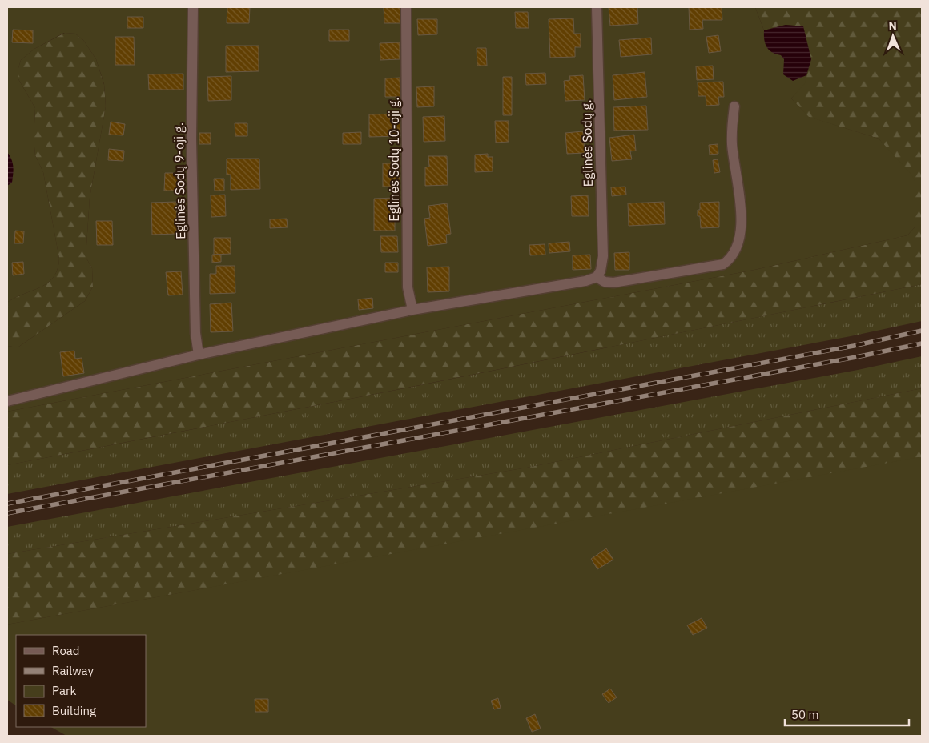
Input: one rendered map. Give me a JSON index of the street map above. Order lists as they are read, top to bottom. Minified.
{"streets":{"street":["Eglinės Sodų g.","Eglinės Sodų 10-oji g.","Eglinės Sodų 9-oji g."]},"legend":["Road","Railway","Park","Building"],"scale_bar":"50 m","north":"top"}
